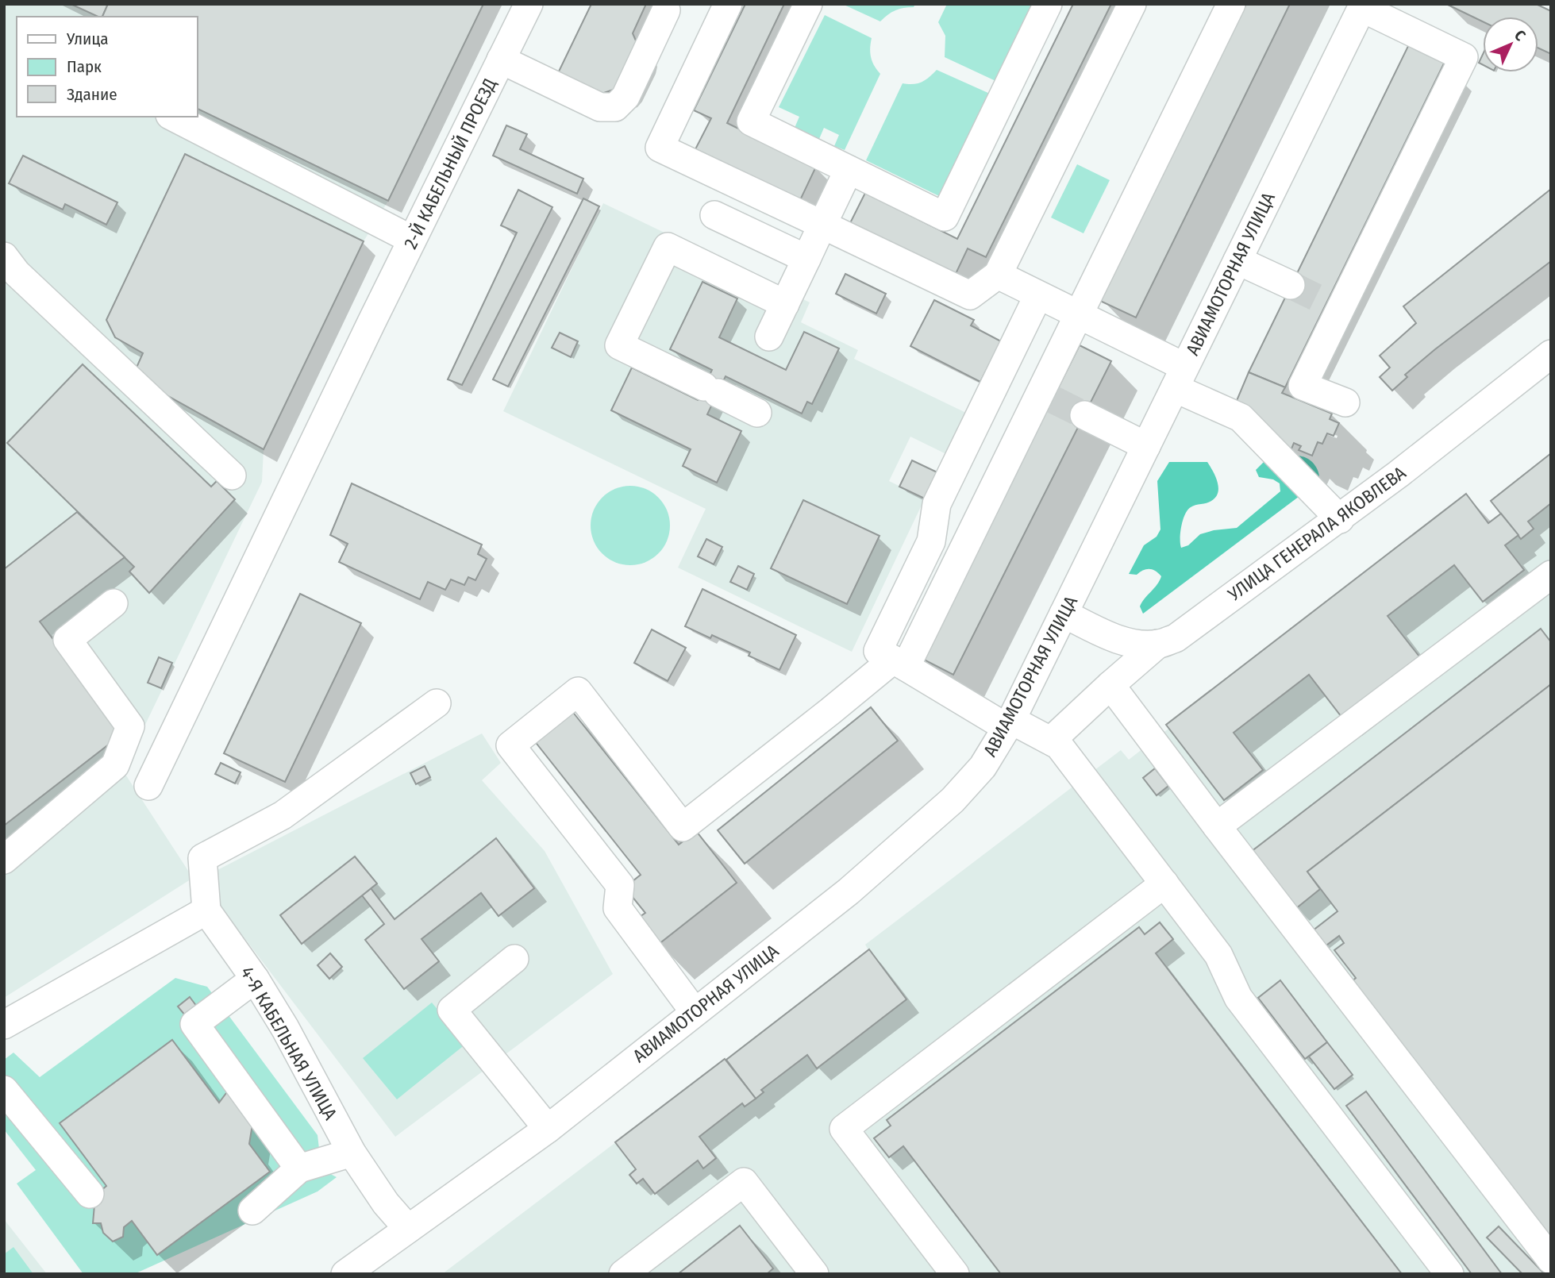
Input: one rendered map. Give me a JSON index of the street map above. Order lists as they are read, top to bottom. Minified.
{"streets":{"street":["2-Й КАБЕЛЬНЫЙ ПРОЕЗД","АВИАМОТОРНАЯ УЛИЦА","УЛИЦА ГЕНЕРАЛА ЯКОВЛЕВА","4-Я КАБЕЛЬНАЯ УЛИЦА"]},"crossings":[["АВИАМОТОРНАЯ УЛИЦА","УЛИЦА ГЕНЕРАЛА ЯКОВЛЕВА"],["АВИАМОТОРНАЯ УЛИЦА","4-Я КАБЕЛЬНАЯ УЛИЦА"]],"legend":["Улица","Парк","Здание"],"north":"top right"}
